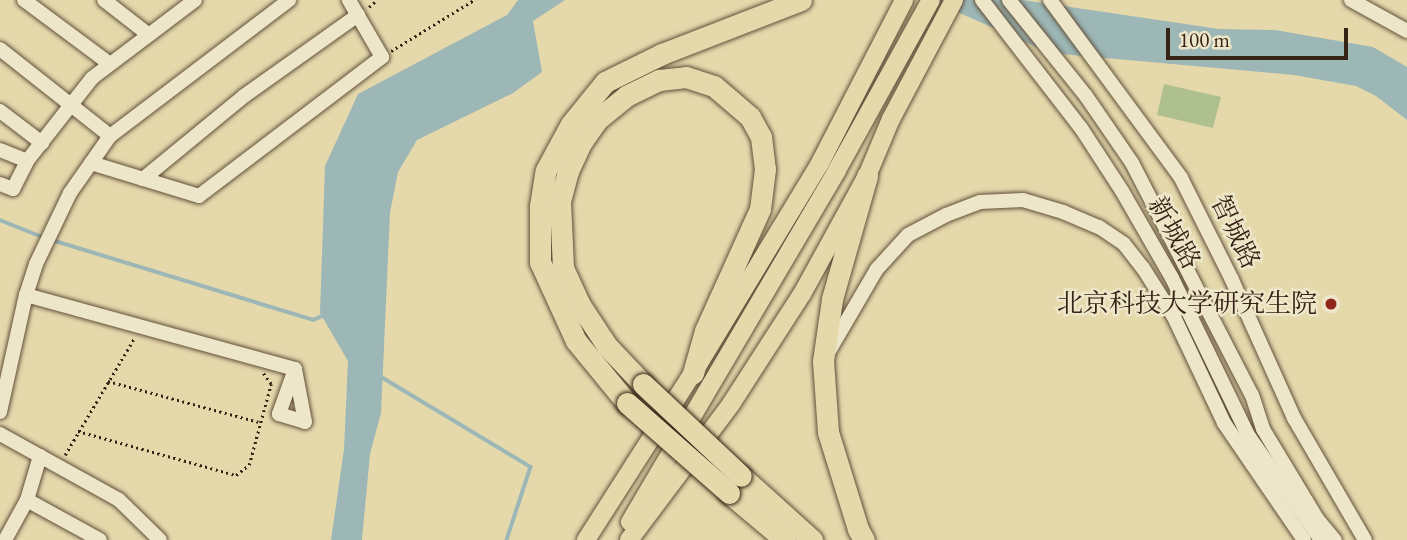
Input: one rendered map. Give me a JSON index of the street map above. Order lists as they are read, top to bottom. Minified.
{"streets":{"street":["智城路","新城路"]},"places":["北京科技大学研究生院"],"scale_bar":"100 m"}
